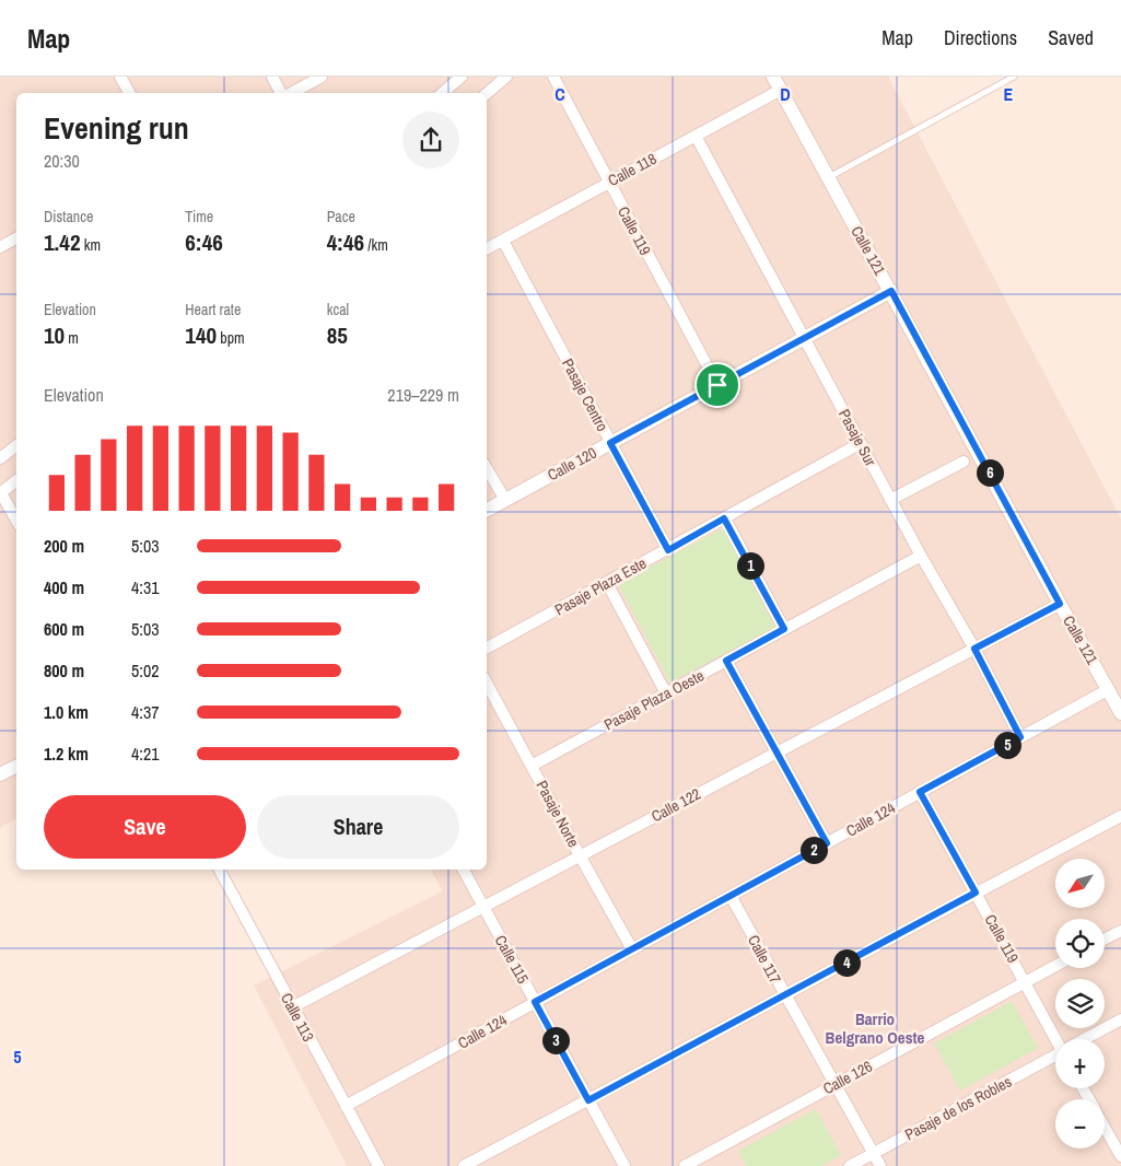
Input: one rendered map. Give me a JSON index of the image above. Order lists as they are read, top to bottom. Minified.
{"streets":{"street":["Calle 118","Calle 119","Calle 121","Pasaje Centro","Pasaje Sur","Calle 120","Pasaje Plaza Este","Pasaje Plaza Oeste","Calle 122","Pasaje Norte","Calle 124","Calle 115","Calle 117","Calle 113","Calle 126","Pasaje de los Robles"]},"crossings":[["Calle 118","Calle 119"],["Calle 118","Calle 121"],["Calle 118","Pasaje Centro"],["Calle 118","Pasaje Sur"],["Calle 119","Calle 120"],["Calle 119","Calle 124"],["Calle 119","Calle 126"],["Calle 121","Calle 120"],["Calle 121","Calle 122"],["Calle 121","Calle 124"],["Pasaje Centro","Calle 120"],["Pasaje Centro","Pasaje Plaza Este"],["Pasaje Sur","Calle 120"],["Pasaje Sur","Pasaje Plaza Este"],["Pasaje Sur","Pasaje Plaza Oeste"],["Pasaje Sur","Calle 122"],["Pasaje Sur","Calle 124"],["Pasaje Plaza Oeste","Pasaje Norte"],["Calle 122","Pasaje Norte"],["Calle 122","Calle 115"],["Calle 122","Calle 113"],["Pasaje Norte","Calle 124"],["Calle 124","Calle 115"],["Calle 124","Calle 117"],["Calle 124","Calle 113"],["Calle 117","Calle 126"],["Calle 117","Pasaje de los Robles"]],"districts":["Barrio Belgrano Oeste"],"north":"bottom left","page":{"header":"Map","nav":["Map","Directions","Saved"],"heading":["Evening run","20:30"],"stats":[["Distance","1.42 km"],["Time","6:46"],["Pace","4:46 /km"],["Elevation","10 m"],["Heart rate","140 bpm"],["kcal","85"]],"chart":["Elevation","219–229 m"],"pins":["6","1","5","2","4","3"],"list":[{"name":"200 m","note":"5:03"},{"name":"400 m","note":"4:31"},{"name":"600 m","note":"5:03"},{"name":"800 m","note":"5:02"},{"name":"1.0 km","note":"4:37"},{"name":"1.2 km","note":"4:21"}],"buttons":["Save","Share"],"map_buttons":["+","−"]},"grid":{"columns":["C","D","E"],"rows":["5"]}}
